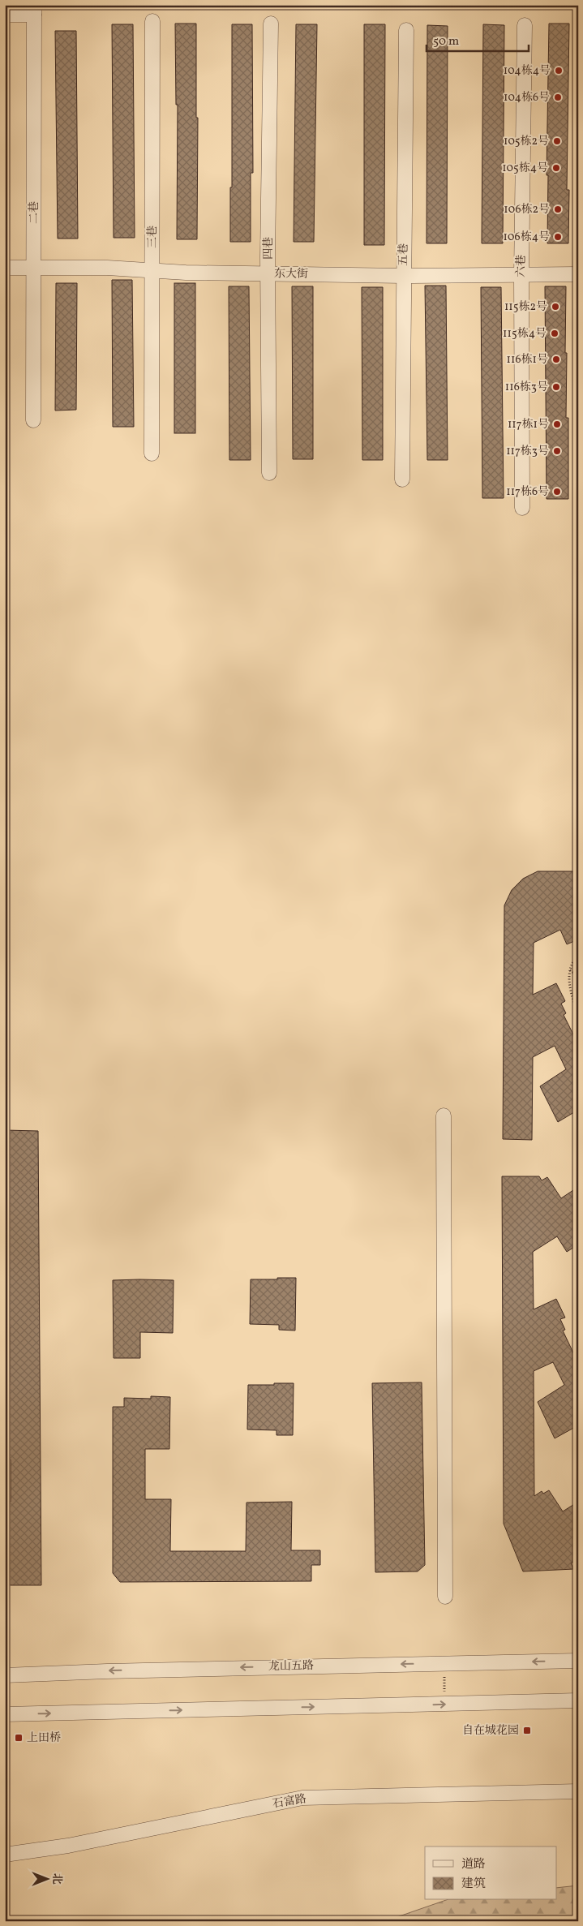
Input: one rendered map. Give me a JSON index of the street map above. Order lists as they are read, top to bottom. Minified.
{"streets":{"street":["二巷","三巷","四巷","五巷","六巷","东大街","龙山五路","石富路"]},"crossings":[["二巷","东大街"],["三巷","东大街"],["四巷","东大街"],["五巷","东大街"],["六巷","东大街"]],"places":{"other":["104栋4号","104栋6号","105栋2号","105栋4号","106栋2号","106栋4号","115栋2号","115栋4号","116栋1号","116栋3号","117栋1号","117栋3号","117栋6号"],"transit":["自在城花园","上田桥"]},"legend":["道路","建筑"],"scale_bar":"50 m","north":"right"}
